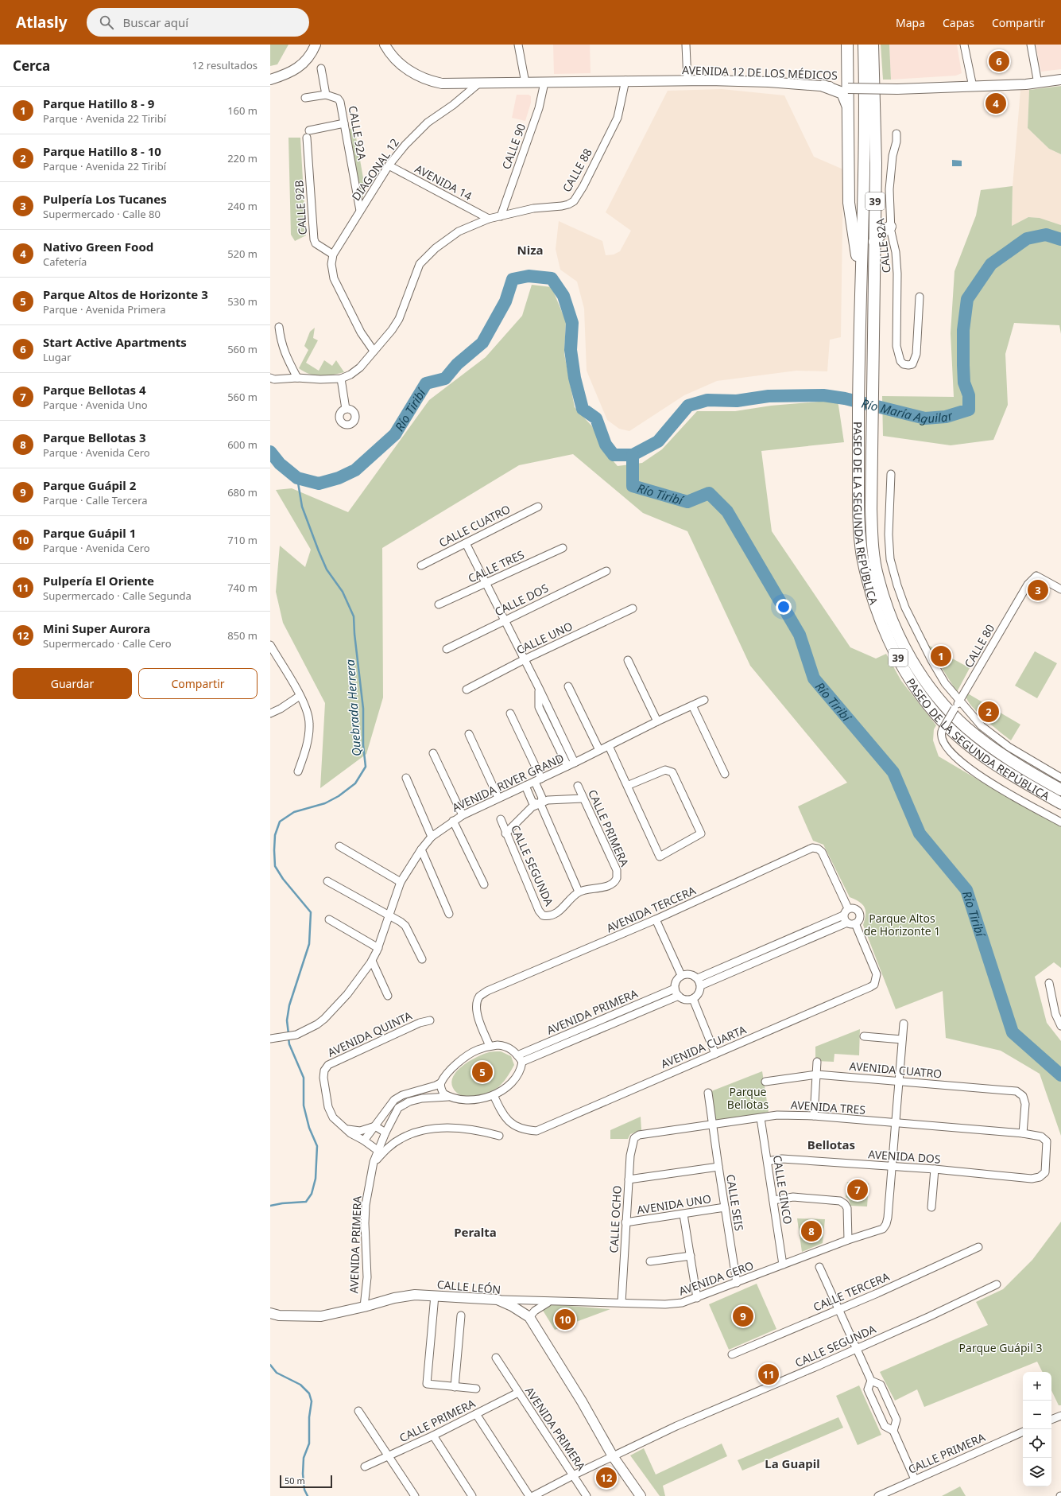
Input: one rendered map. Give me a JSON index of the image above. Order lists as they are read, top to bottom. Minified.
{"streets":{"highway":["39","PASEO DE LA SEGUNDA REPÚBLICA"],"main road":["AVENIDA 12 DE LOS MÉDICOS","CALLE LEÓN"],"street":["CALLE 92A","CALLE 90","DIAGONAL 12","CALLE 88","AVENIDA 14","CALLE 92B","CALLE 82A","CALLE CUATRO","CALLE TRES","CALLE DOS","CALLE UNO","CALLE 80","AVENIDA RIVER GRAND","CALLE PRIMERA","CALLE SEGUNDA","AVENIDA TERCERA","AVENIDA PRIMERA","AVENIDA QUINTA","AVENIDA CUARTA","AVENIDA CUATRO","AVENIDA TRES","AVENIDA DOS","CALLE CINCO","CALLE SEIS","AVENIDA UNO","CALLE OCHO","AVENIDA CERO","CALLE TERCERA"]},"crossings":[["AVENIDA 12 DE LOS MÉDICOS","CALLE 90"],["AVENIDA 12 DE LOS MÉDICOS","DIAGONAL 12"],["AVENIDA 12 DE LOS MÉDICOS","CALLE 88"],["CALLE 92A","DIAGONAL 12"],["CALLE 92A","CALLE 92B"],["CALLE 90","CALLE 88"],["DIAGONAL 12","AVENIDA 14"],["DIAGONAL 12","CALLE 92B"],["CALLE 88","AVENIDA 14"],["CALLE PRIMERA","CALLE SEGUNDA"],["CALLE PRIMERA","AVENIDA PRIMERA"],["CALLE SEGUNDA","AVENIDA PRIMERA"],["CALLE SEGUNDA","CALLE LEÓN"],["AVENIDA TERCERA","AVENIDA CUARTA"],["AVENIDA PRIMERA","AVENIDA QUINTA"],["AVENIDA PRIMERA","AVENIDA CUARTA"],["AVENIDA PRIMERA","CALLE LEÓN"],["AVENIDA CUATRO","AVENIDA TRES"],["AVENIDA CUATRO","AVENIDA DOS"],["AVENIDA TRES","AVENIDA DOS"],["AVENIDA TRES","CALLE CINCO"],["AVENIDA TRES","CALLE SEIS"],["AVENIDA TRES","CALLE OCHO"],["AVENIDA DOS","CALLE CINCO"],["AVENIDA DOS","AVENIDA CERO"],["CALLE CINCO","AVENIDA CERO"],["CALLE SEIS","AVENIDA UNO"],["CALLE SEIS","AVENIDA CERO"],["AVENIDA UNO","CALLE OCHO"],["CALLE OCHO","AVENIDA CERO"],["AVENIDA CERO","CALLE LEÓN"]],"districts":["Niza","Bellotas","Peralta","La Guapil"],"water":["Río María Aguilar","Río Tiribí","Quebrada Herrera"],"parks":["Parque Altos de Horizonte 1","Parque Bellotas","Parque Guápil 3"],"scale_bar":"50 m","page":{"header":"Atlasly","search":"Buscar aquí","nav":["Mapa","Capas","Compartir"],"heading":["Cerca","12 resultados"],"pins":["6","4","3","1","2","5","7","8","9","10","11","12"],"list":[{"mark":"1","name":"Parque Hatillo 8 - 9","note":"Parque · Avenida 22 Tiribí","value":"160 m"},{"mark":"2","name":"Parque Hatillo 8 - 10","note":"Parque · Avenida 22 Tiribí","value":"220 m"},{"mark":"3","name":"Pulpería Los Tucanes","note":"Supermercado · Calle 80","value":"240 m"},{"mark":"4","name":"Nativo Green Food","note":"Cafetería","value":"520 m"},{"mark":"5","name":"Parque Altos de Horizonte 3","note":"Parque · Avenida Primera","value":"530 m"},{"mark":"6","name":"Start Active Apartments","note":"Lugar","value":"560 m"},{"mark":"7","name":"Parque Bellotas 4","note":"Parque · Avenida Uno","value":"560 m"},{"mark":"8","name":"Parque Bellotas 3","note":"Parque · Avenida Cero","value":"600 m"},{"mark":"9","name":"Parque Guápil 2","note":"Parque · Calle Tercera","value":"680 m"},{"mark":"10","name":"Parque Guápil 1","note":"Parque · Avenida Cero","value":"710 m"},{"mark":"11","name":"Pulpería El Oriente","note":"Supermercado · Calle Segunda","value":"740 m"},{"mark":"12","name":"Mini Super Aurora","note":"Supermercado · Calle Cero","value":"850 m"}],"buttons":["Guardar","Compartir"],"map_buttons":["+","−"],"scale":"50 m"}}
